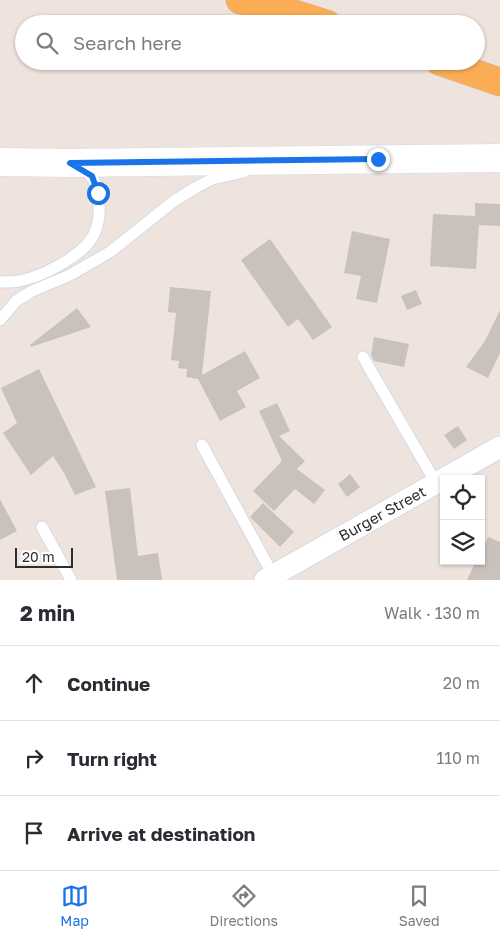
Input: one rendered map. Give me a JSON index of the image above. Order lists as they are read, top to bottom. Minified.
{"streets":{"street":["Burger Street"]},"scale_bar":"20 m","page":{"search":"Search here","scale":"20 m","heading":["2 min","Walk · 130 m"],"list":[["Continue","20 m"],["Turn right","110 m"],"Arrive at destination"],"nav":["Map","Directions","Saved"]}}
